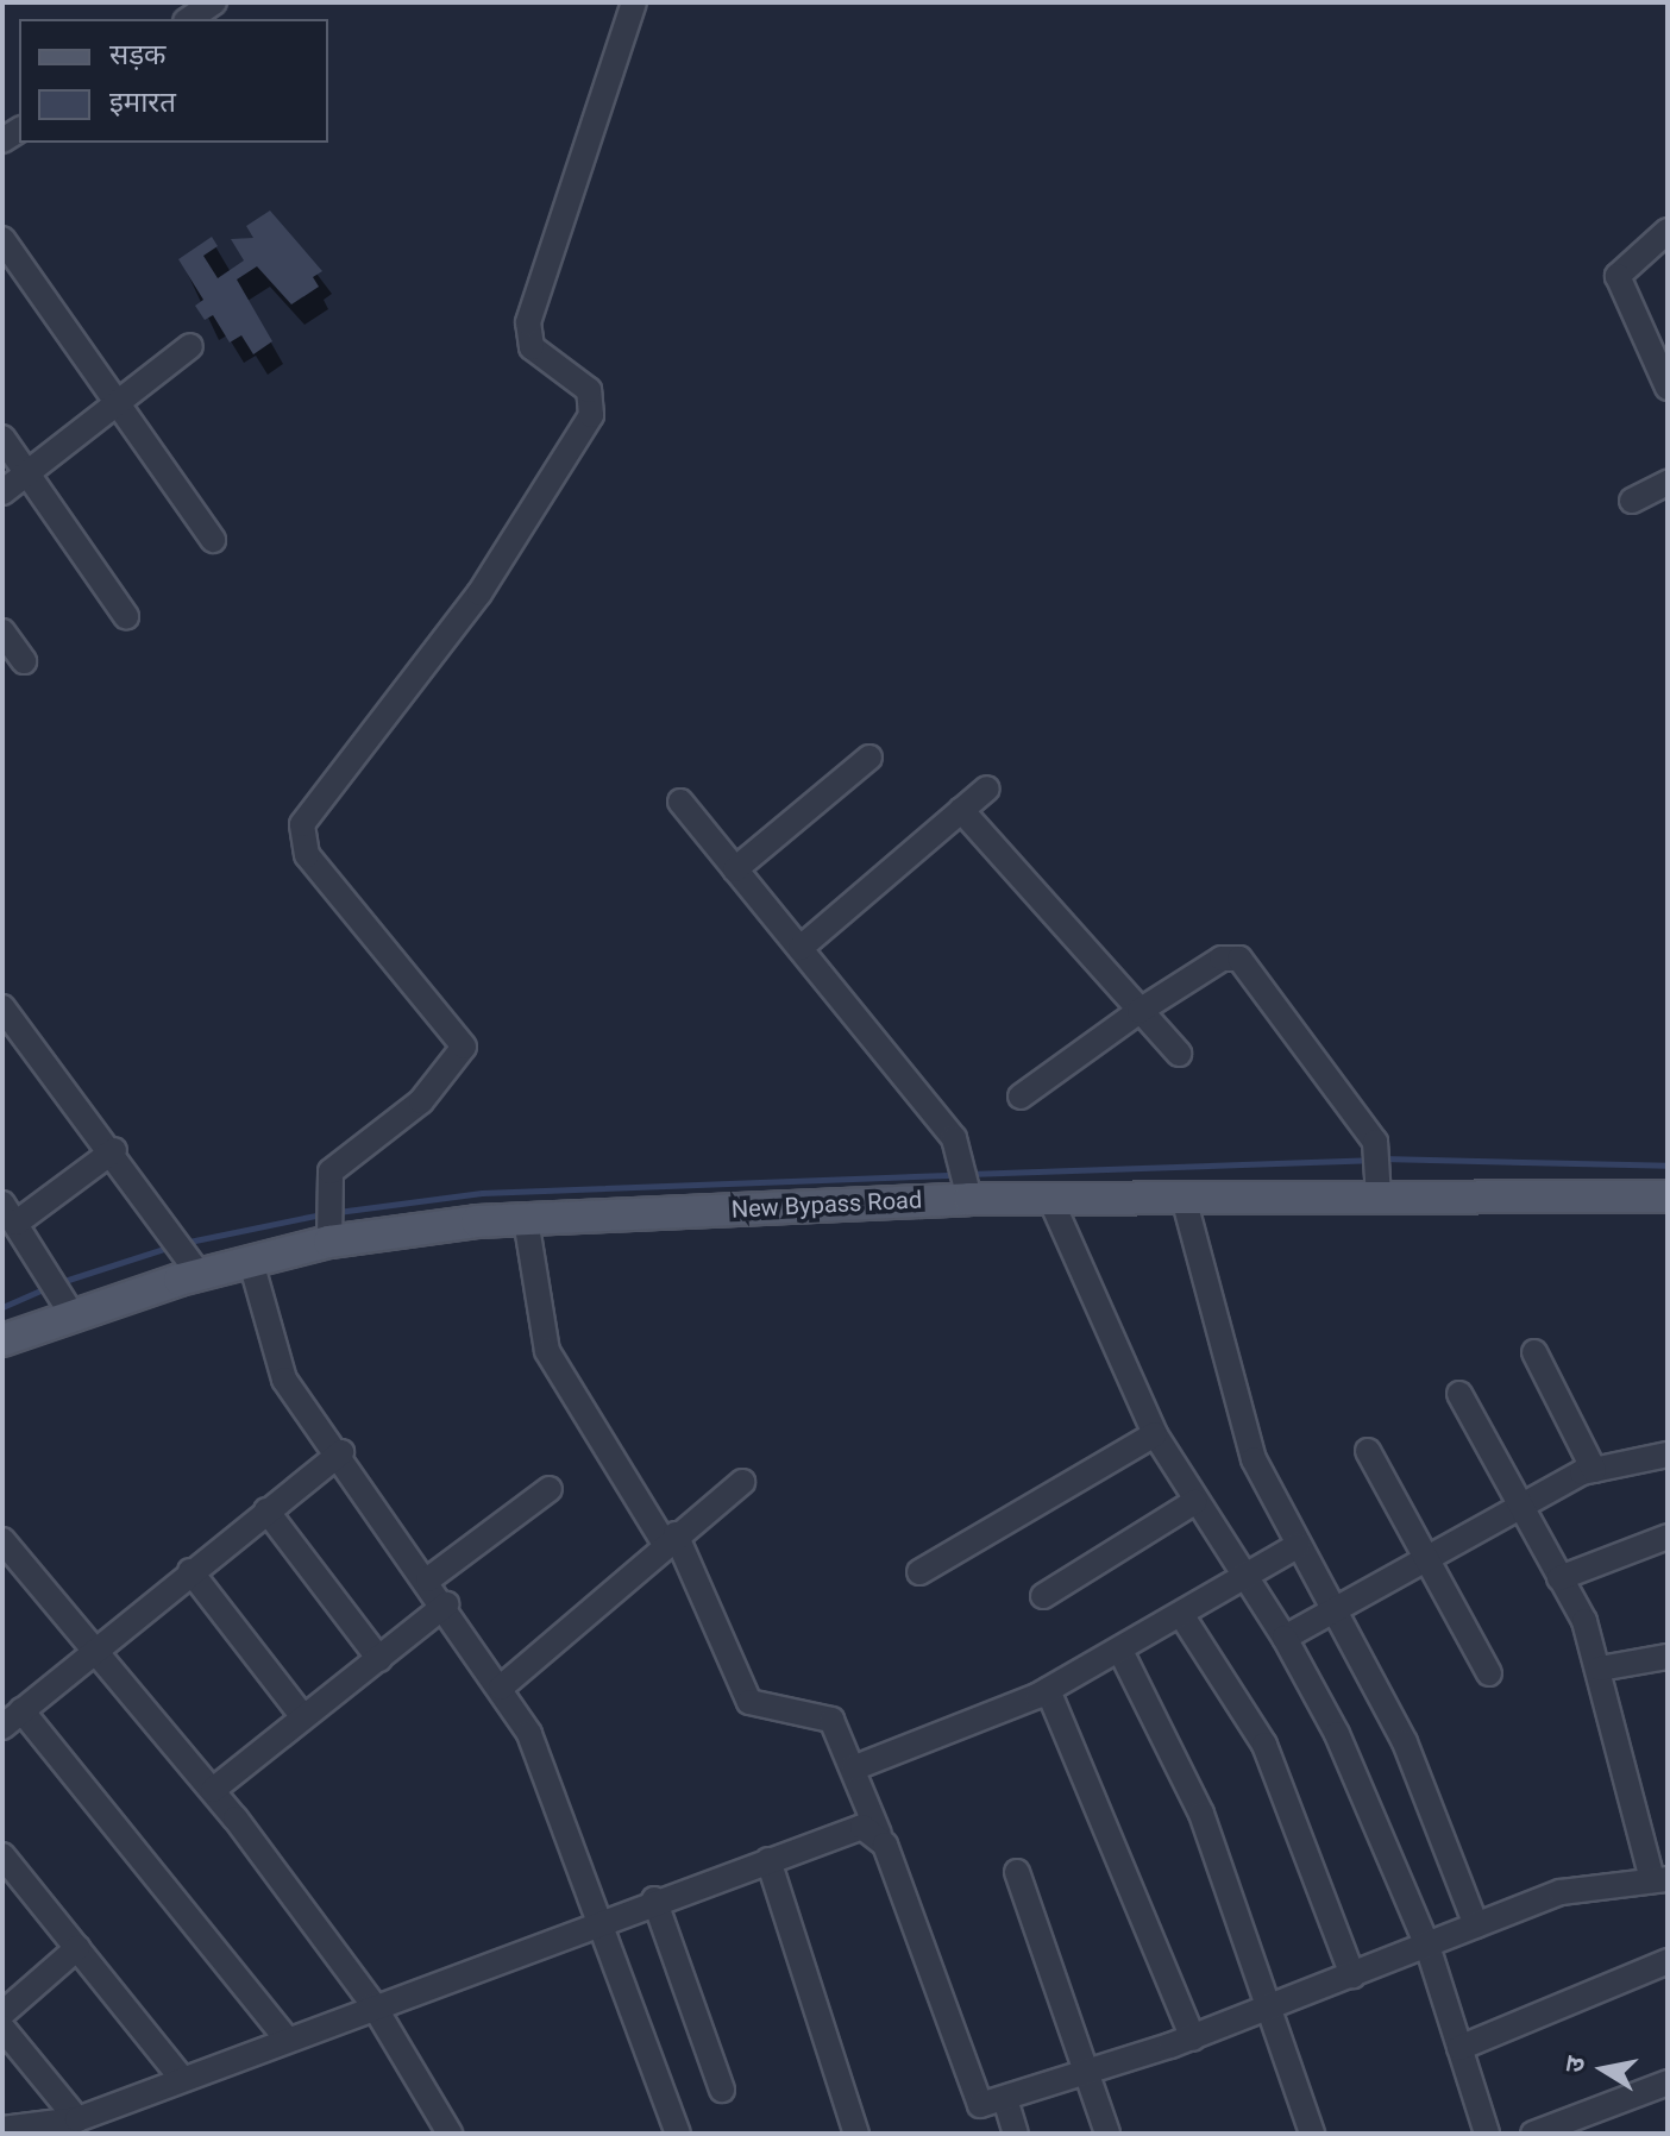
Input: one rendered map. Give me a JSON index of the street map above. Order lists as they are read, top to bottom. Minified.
{"streets":{"main road":["New Bypass Road"]},"legend":["सड़क","इमारत"],"north":"left"}
